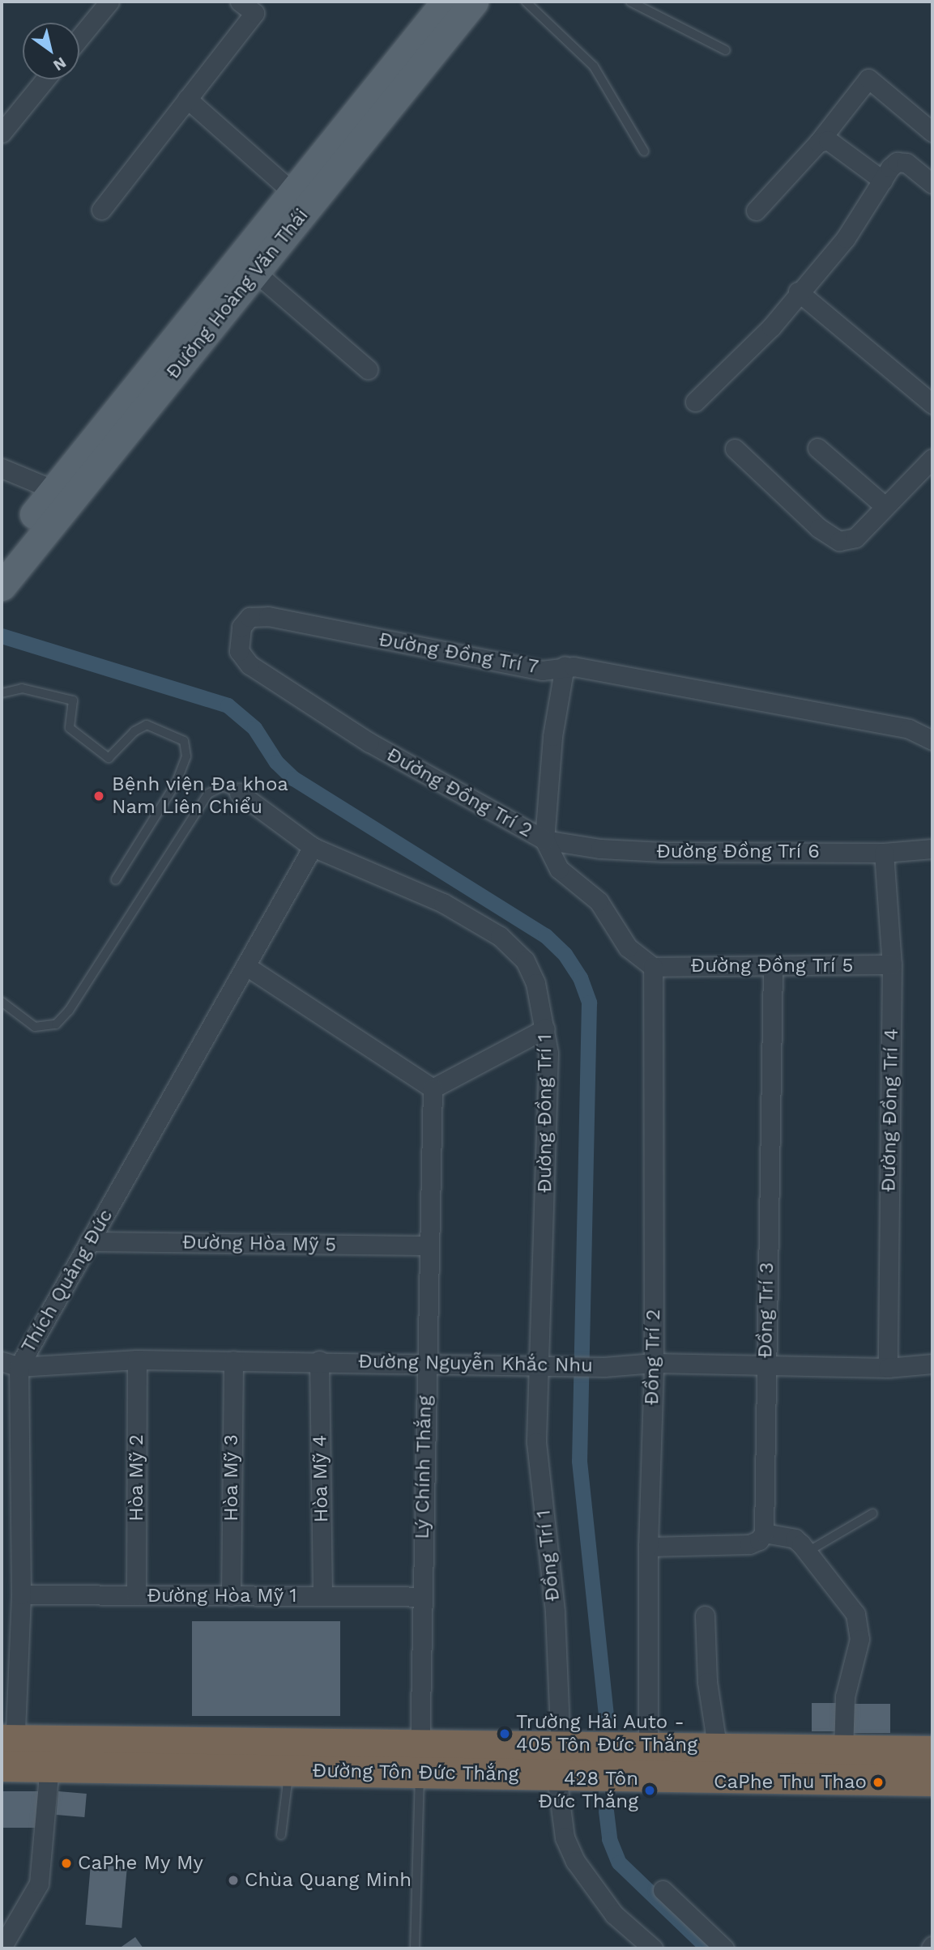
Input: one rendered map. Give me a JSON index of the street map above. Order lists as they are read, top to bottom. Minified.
{"streets":{"highway":["Đường Tôn Đức Thắng"],"main road":["Đường Hoàng Văn Thái"],"street":["Đường Đồng Trí 7","Đường Đồng Trí 2","Đường Đồng Trí 6","Đường Đồng Trí 5","Đường Đồng Trí 4","Đường Đồng Trí 1","Đường Hòa Mỹ 5","Thích Quảng Đức","Đồng Trí 3","Đồng Trí 2","Đường Nguyễn Khắc Nhu","Lý Chính Thắng","Hòa Mỹ 2","Hòa Mỹ 3","Hòa Mỹ 4","Đồng Trí 1","Đường Hòa Mỹ 1"]},"crossings":[["Đường Đồng Trí 7","Đường Đồng Trí 2"],["Đường Đồng Trí 2","Đường Đồng Trí 6"],["Đường Đồng Trí 2","Đường Đồng Trí 5"],["Đường Đồng Trí 2","Đồng Trí 2"],["Đường Đồng Trí 6","Đường Đồng Trí 4"],["Đường Đồng Trí 5","Đường Đồng Trí 4"],["Đường Đồng Trí 5","Đồng Trí 3"],["Đường Đồng Trí 5","Đồng Trí 2"],["Đường Đồng Trí 4","Đường Nguyễn Khắc Nhu"],["Đường Đồng Trí 1","Thích Quảng Đức"],["Đường Đồng Trí 1","Đường Nguyễn Khắc Nhu"],["Đường Đồng Trí 1","Đồng Trí 1"],["Đường Hòa Mỹ 5","Thích Quảng Đức"],["Đường Hòa Mỹ 5","Lý Chính Thắng"],["Thích Quảng Đức","Đường Nguyễn Khắc Nhu"],["Thích Quảng Đức","Đường Hòa Mỹ 1"],["Thích Quảng Đức","Đường Tôn Đức Thắng"],["Đồng Trí 3","Đường Nguyễn Khắc Nhu"],["Đồng Trí 2","Đường Nguyễn Khắc Nhu"],["Đồng Trí 2","Đường Tôn Đức Thắng"],["Đường Nguyễn Khắc Nhu","Lý Chính Thắng"],["Đường Nguyễn Khắc Nhu","Hòa Mỹ 2"],["Đường Nguyễn Khắc Nhu","Hòa Mỹ 3"],["Đường Nguyễn Khắc Nhu","Hòa Mỹ 4"],["Đường Nguyễn Khắc Nhu","Đồng Trí 1"],["Lý Chính Thắng","Đường Hòa Mỹ 1"],["Lý Chính Thắng","Đường Tôn Đức Thắng"],["Hòa Mỹ 2","Đường Hòa Mỹ 1"],["Hòa Mỹ 3","Đường Hòa Mỹ 1"],["Hòa Mỹ 4","Đường Hòa Mỹ 1"],["Đồng Trí 1","Đường Tôn Đức Thắng"]],"places":["Bệnh viện Đa khoa Nam Liên Chiểu","Trường Hải Auto - 405 Tôn Đức Thắng","CaPhe Thu Thao","428 Tôn Đức Thắng","CaPhe My My","Chùa Quang Minh"],"north":"bottom right"}
